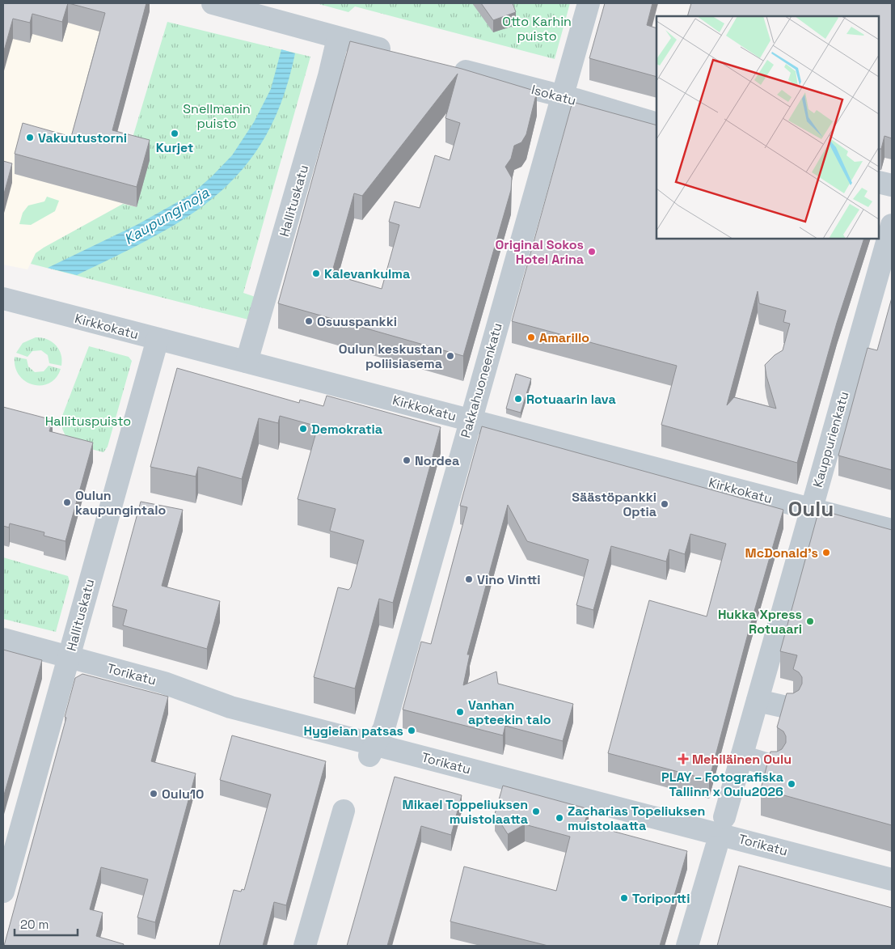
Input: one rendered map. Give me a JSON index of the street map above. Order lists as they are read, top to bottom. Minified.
{"streets":{"street":["Isokatu","Hallituskatu","Kirkkokatu","Pakkahuoneenkatu","Kauppurienkatu","Torikatu"]},"crossings":[["Isokatu","Pakkahuoneenkatu"],["Hallituskatu","Kirkkokatu"],["Hallituskatu","Torikatu"],["Kirkkokatu","Pakkahuoneenkatu"],["Kirkkokatu","Kauppurienkatu"],["Pakkahuoneenkatu","Torikatu"]],"districts":["Oulu"],"water":["Kaupunginoja"],"parks":["Otto Karhin puisto","Snellmanin puisto","Hallituspuisto"],"places":{"other":["Kurjet","Vakuutustorni","Original Sokos Hotel Arina","Kalevankulma","Osuuspankki","Amarillo","Oulun keskustan poliisiasema","Rotuaarin lava","Demokratia","Nordea","Oulun kaupungintalo","Säästöpankki Optia","McDonald's","Vino Vintti","Hukka Xpress Rotuaari","Vanhan apteekin talo","Hygieian patsas","PLAY – Fotografiska Tallinn x Oulu2026","Oulu10","Mikael Toppeliuksen muistolaatta","Zacharias Topeliuksen muistolaatta","Toriportti"],"health":["Mehiläinen Oulu"]},"scale_bar":"20 m"}
